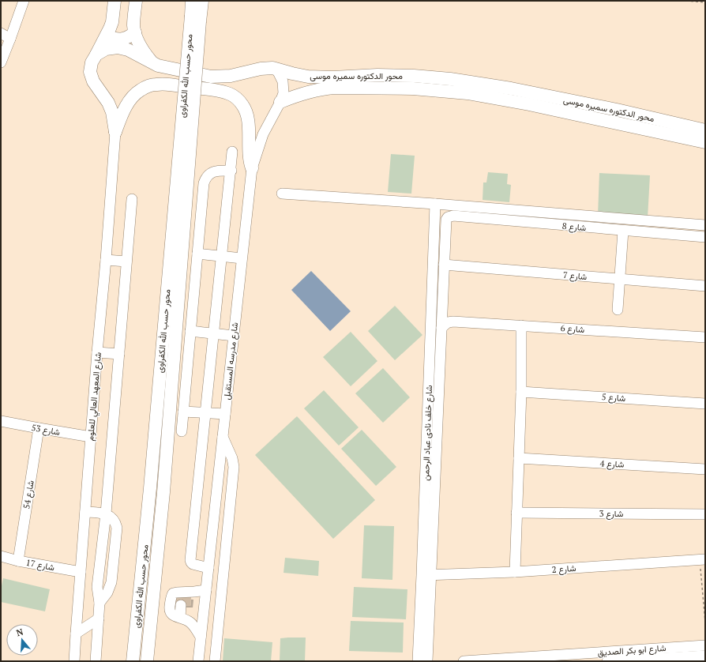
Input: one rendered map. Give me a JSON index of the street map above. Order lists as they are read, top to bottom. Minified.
{"streets":{"main road":["محور حسب الله الكفراوى","محور الدكتوره سميره موسى"],"street":["شارع 8","شارع 7","شارع 6","شارع مدرسه المستقبل","شارع المعهد العالي للعلوم","شارع 5","شارع 53","شارع خلف نادى عباد الرحمن","شارع 4","شارع 54","شارع 3","شارع 17","شارع 2","شارع ابو بكر الصديق"]},"crossings":[["محور الدكتوره سميره موسى","شارع مدرسه المستقبل"],["شارع 8","شارع خلف نادى عباد الرحمن"],["شارع 7","شارع خلف نادى عباد الرحمن"],["شارع 6","شارع خلف نادى عباد الرحمن"],["شارع المعهد العالي للعلوم","شارع 53"],["شارع المعهد العالي للعلوم","شارع 17"],["شارع 53","شارع 54"],["شارع خلف نادى عباد الرحمن","شارع 2"],["شارع 54","شارع 17"]],"north":"top"}
